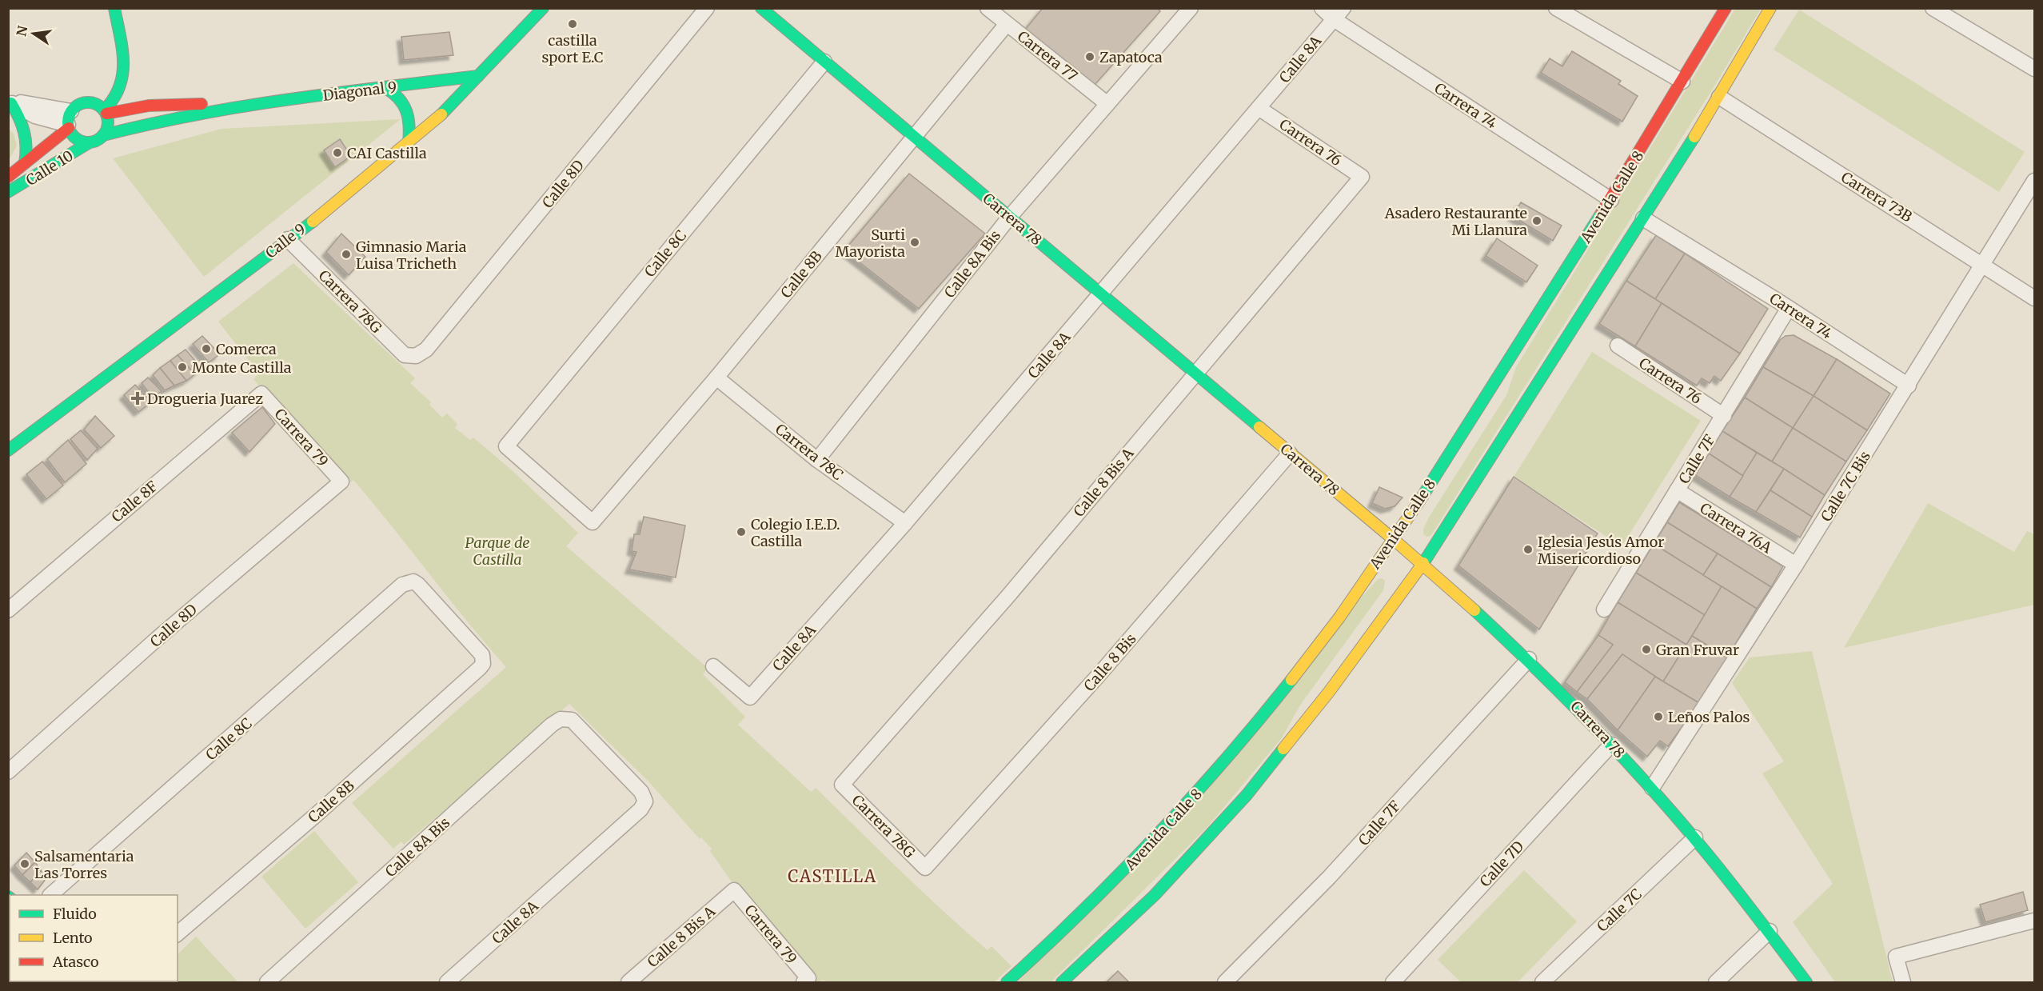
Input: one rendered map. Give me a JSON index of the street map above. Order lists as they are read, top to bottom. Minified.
{"streets":{"street":["Carrera 77","Calle 8A","Diagonal 9","Carrera 74","Carrera 76","Calle 10","Calle 8D","Avenida Calle 8","Carrera 73B","Carrera 78","Calle 9","Calle 8C","Calle 8A Bis","Calle 8B","Carrera 78G","Carrera 79","Carrera 78C","Calle 7F","Calle 8 Bis A","Calle 7C Bis","Calle 8F","Carrera 76A","Calle 8 Bis","Calle 7D","Calle 7C"]},"crossings":[["Carrera 77","Calle 8A Bis"],["Carrera 77","Calle 8B"],["Calle 8A","Carrera 74"],["Calle 8A","Carrera 76"],["Calle 8A","Carrera 78"],["Calle 8A","Calle 8A Bis"],["Calle 8A","Carrera 78C"],["Diagonal 9","Calle 10"],["Diagonal 9","Calle 9"],["Carrera 74","Avenida Calle 8"],["Carrera 74","Calle 7F"],["Carrera 74","Calle 7C Bis"],["Carrera 76","Calle 7F"],["Carrera 76","Calle 8 Bis A"],["Calle 8D","Carrera 78G"],["Calle 8D","Carrera 79"],["Avenida Calle 8","Carrera 78"],["Carrera 73B","Calle 7C Bis"],["Carrera 78","Calle 8C"],["Carrera 78","Calle 8A Bis"],["Carrera 78","Calle 8B"],["Carrera 78","Calle 7F"],["Carrera 78","Calle 8 Bis A"],["Carrera 78","Calle 7C Bis"],["Carrera 78","Calle 8 Bis"],["Carrera 78","Calle 7D"],["Carrera 78","Calle 7C"],["Calle 9","Carrera 78G"],["Calle 8C","Calle 8B"],["Calle 8A Bis","Carrera 78C"],["Calle 8B","Carrera 78C"],["Carrera 78G","Calle 8 Bis A"],["Carrera 78G","Calle 8 Bis"],["Carrera 79","Calle 8 Bis A"],["Carrera 79","Calle 8F"],["Calle 7F","Carrera 76A"],["Calle 7C Bis","Carrera 76A"]],"districts":["CASTILLA"],"parks":["Parque de Castilla"],"places":{"other":["castilla sport E.C","Zapatoca","CAI Castilla","Asadero Restaurante Mi Llanura","Surti Mayorista","Gimnasio Maria Luisa Tricheth","Comerca","Monte Castilla","Colegio I.E.D. Castilla","Iglesia Jesús Amor Misericordioso","Gran Fruvar","Leños Palos","Salsamentaria Las Torres"],"health":["Drogueria Juarez"]},"legend":["Fluido","Lento","Atasco"],"north":"left"}
